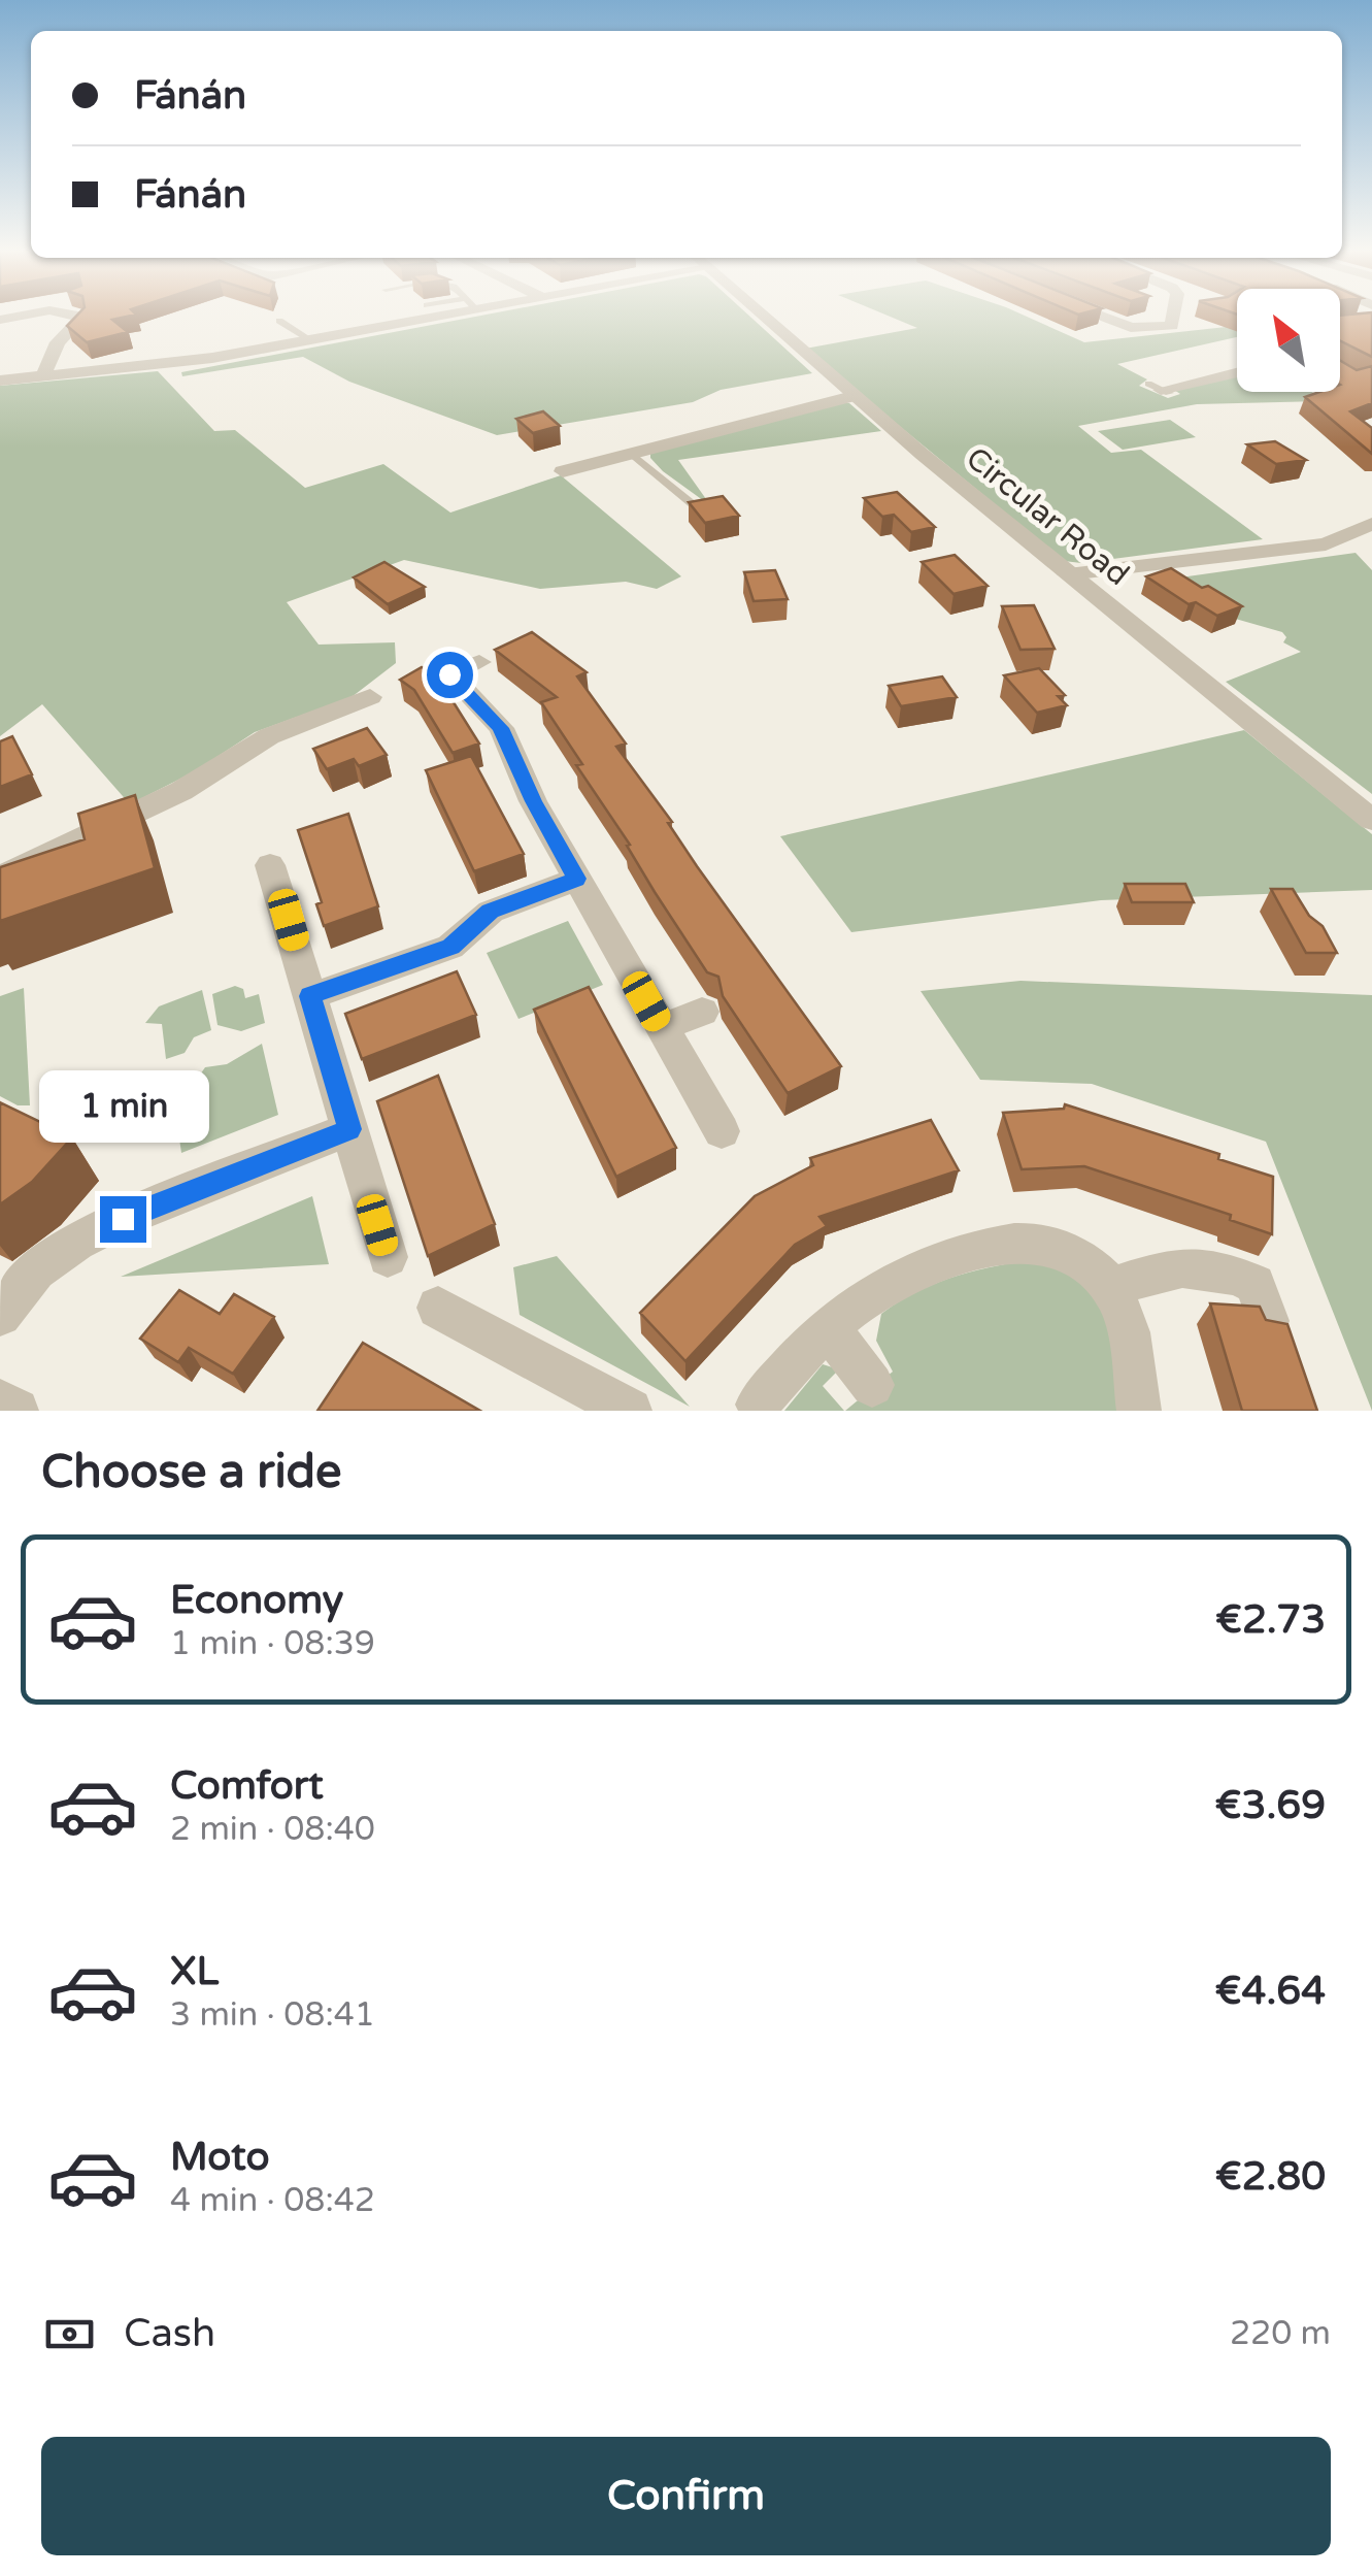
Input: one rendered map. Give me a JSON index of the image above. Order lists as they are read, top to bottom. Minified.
{"streets":{"street":["Circular Road"]},"north":"top left","page":{"banner":["Fánán","Fánán"],"bubble":"1 min","heading":"Choose a ride","list":[{"name":"Economy","note":"1 min · 08:39","value":"€2.73"},{"name":"Comfort","note":"2 min · 08:40","value":"€3.69"},{"name":"XL","note":"3 min · 08:41","value":"€4.64"},{"name":"Moto","note":"4 min · 08:42","value":"€2.80"}],"pay":["Cash","220 m"],"buttons":"Confirm"}}
